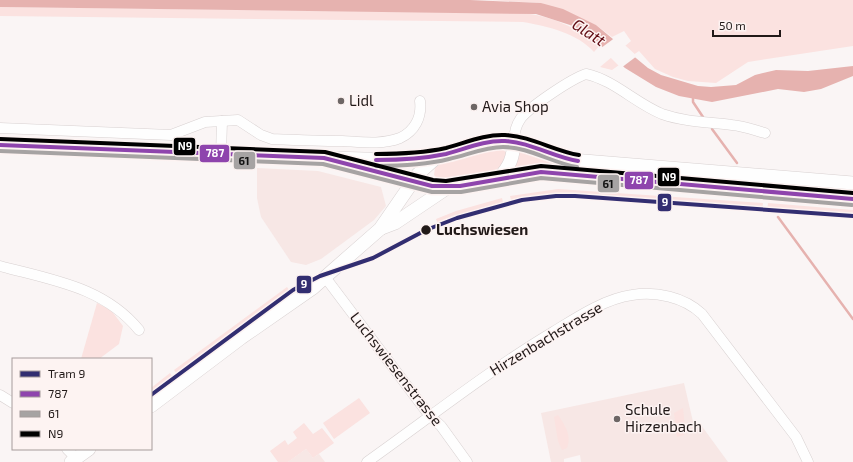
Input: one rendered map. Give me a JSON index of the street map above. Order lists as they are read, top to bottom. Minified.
{"streets":{"street":["Hirzenbachstrasse","Luchswiesenstrasse"]},"crossings":[["Hirzenbachstrasse","Luchswiesenstrasse"]],"water":["Glatt"],"places":["Lidl","Avia Shop","Luchswiesen","Schule Hirzenbach"],"lines":["transit line N9","transit line 787","transit line 61","tram line 9"],"legend":["Tram 9","787","61","N9"],"scale_bar":"50 m"}
